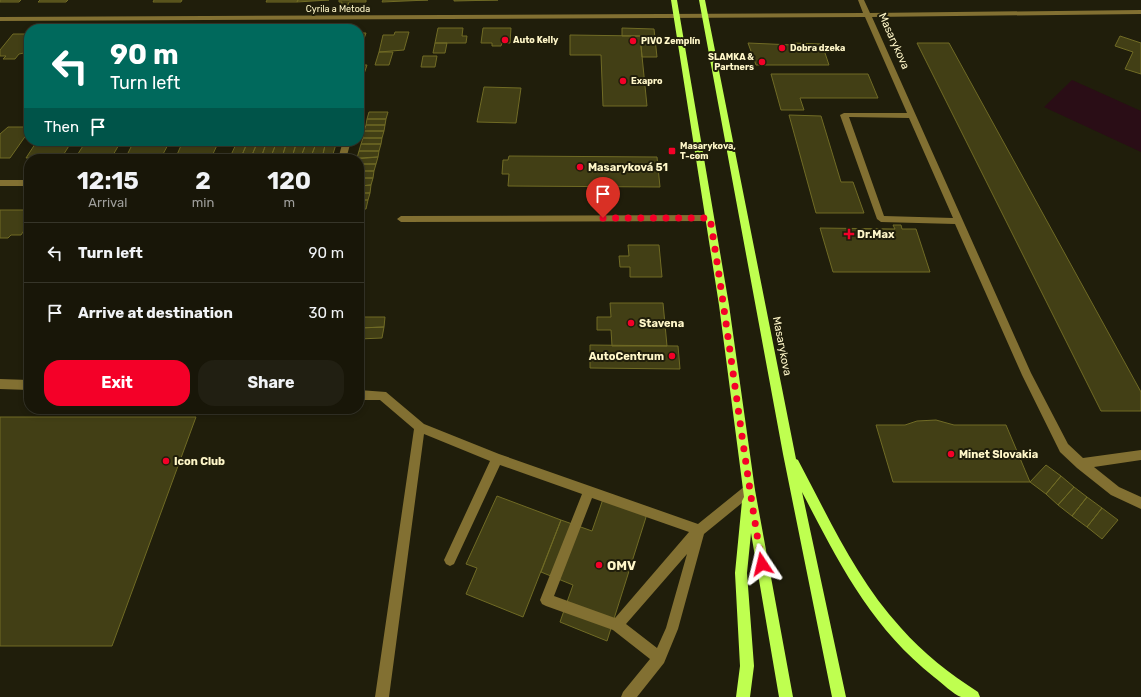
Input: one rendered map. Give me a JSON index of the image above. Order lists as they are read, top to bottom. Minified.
{"streets":{"main road":["Masarykova"],"street":["Cyrila a Metoda"]},"crossings":[["Cyrila a Metoda","Masarykova"]],"places":{"other":["Auto Kelly","PIVO Zemplín","Dobra dzeka","SLAMKA & Partners","Exapro","Masaryková 51","Stavena","AutoCentrum","Minet Slovakia","Icon Club","OMV"],"transit":["Masarykova, T-com"],"health":["Dr.Max"]},"page":{"turn":["90 m","Turn left"],"then":"Then","eta":["12:15","Arrival","2","min","120","m"],"list":[{"name":"Turn left","value":"90 m"},{"name":"Arrive at destination","value":"30 m"}],"buttons":["Exit","Share"]}}
